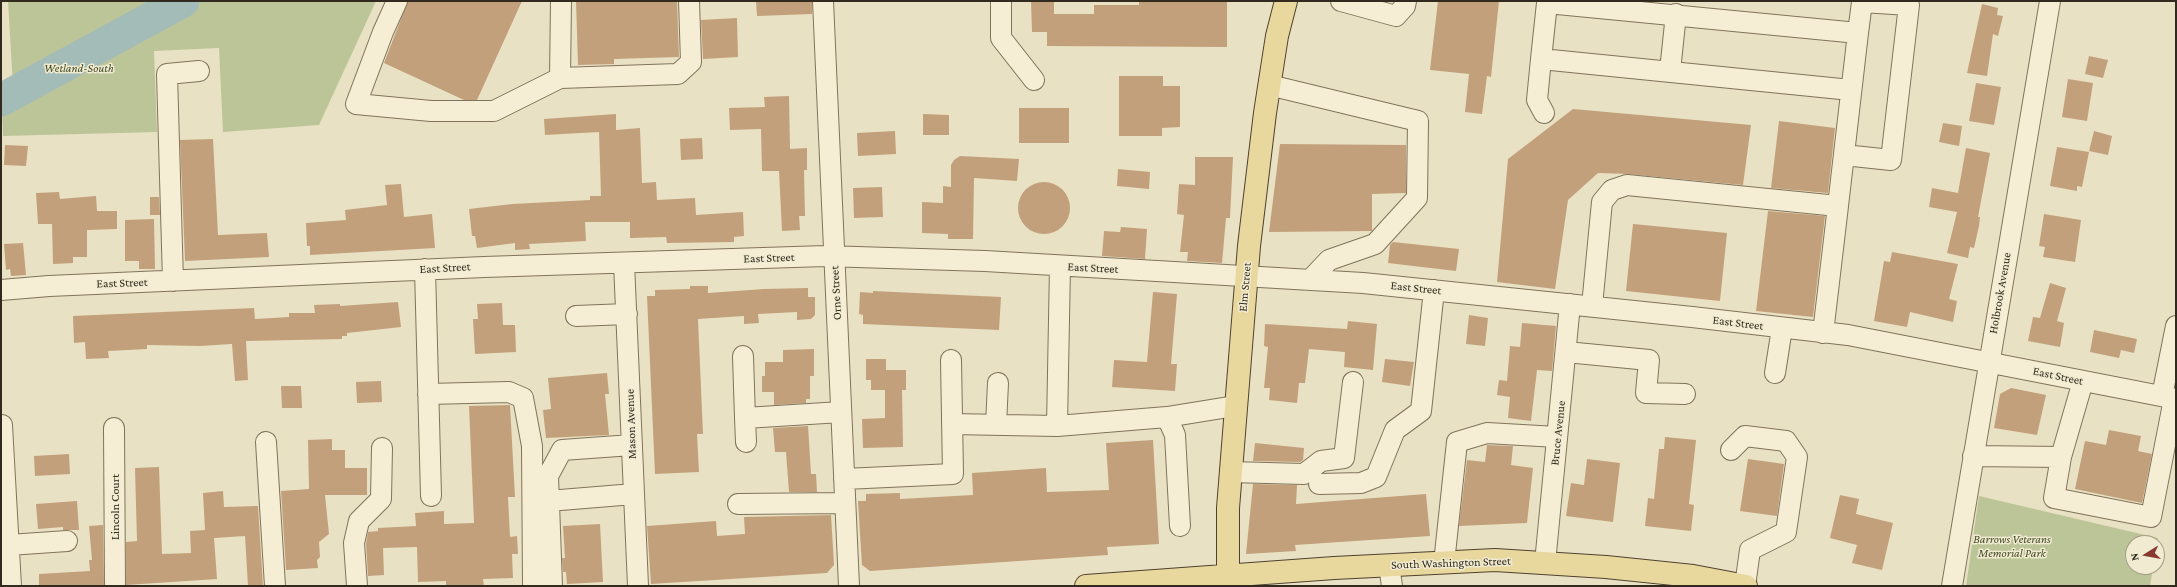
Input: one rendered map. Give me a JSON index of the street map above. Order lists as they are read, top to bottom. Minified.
{"streets":{"main road":["Elm Street","South Washington Street"],"street":["East Street","Orne Street","Holbrook Avenue","Mason Avenue","Bruce Avenue","Lincoln Court"]},"crossings":[["East Street","Elm Street"],["East Street","Orne Street"],["East Street","Holbrook Avenue"],["East Street","Mason Avenue"],["East Street","Bruce Avenue"],["Elm Street","South Washington Street"],["Bruce Avenue","South Washington Street"]],"parks":["Wetland-South","Barrows Veterans Memorial Park"],"north":"left"}
